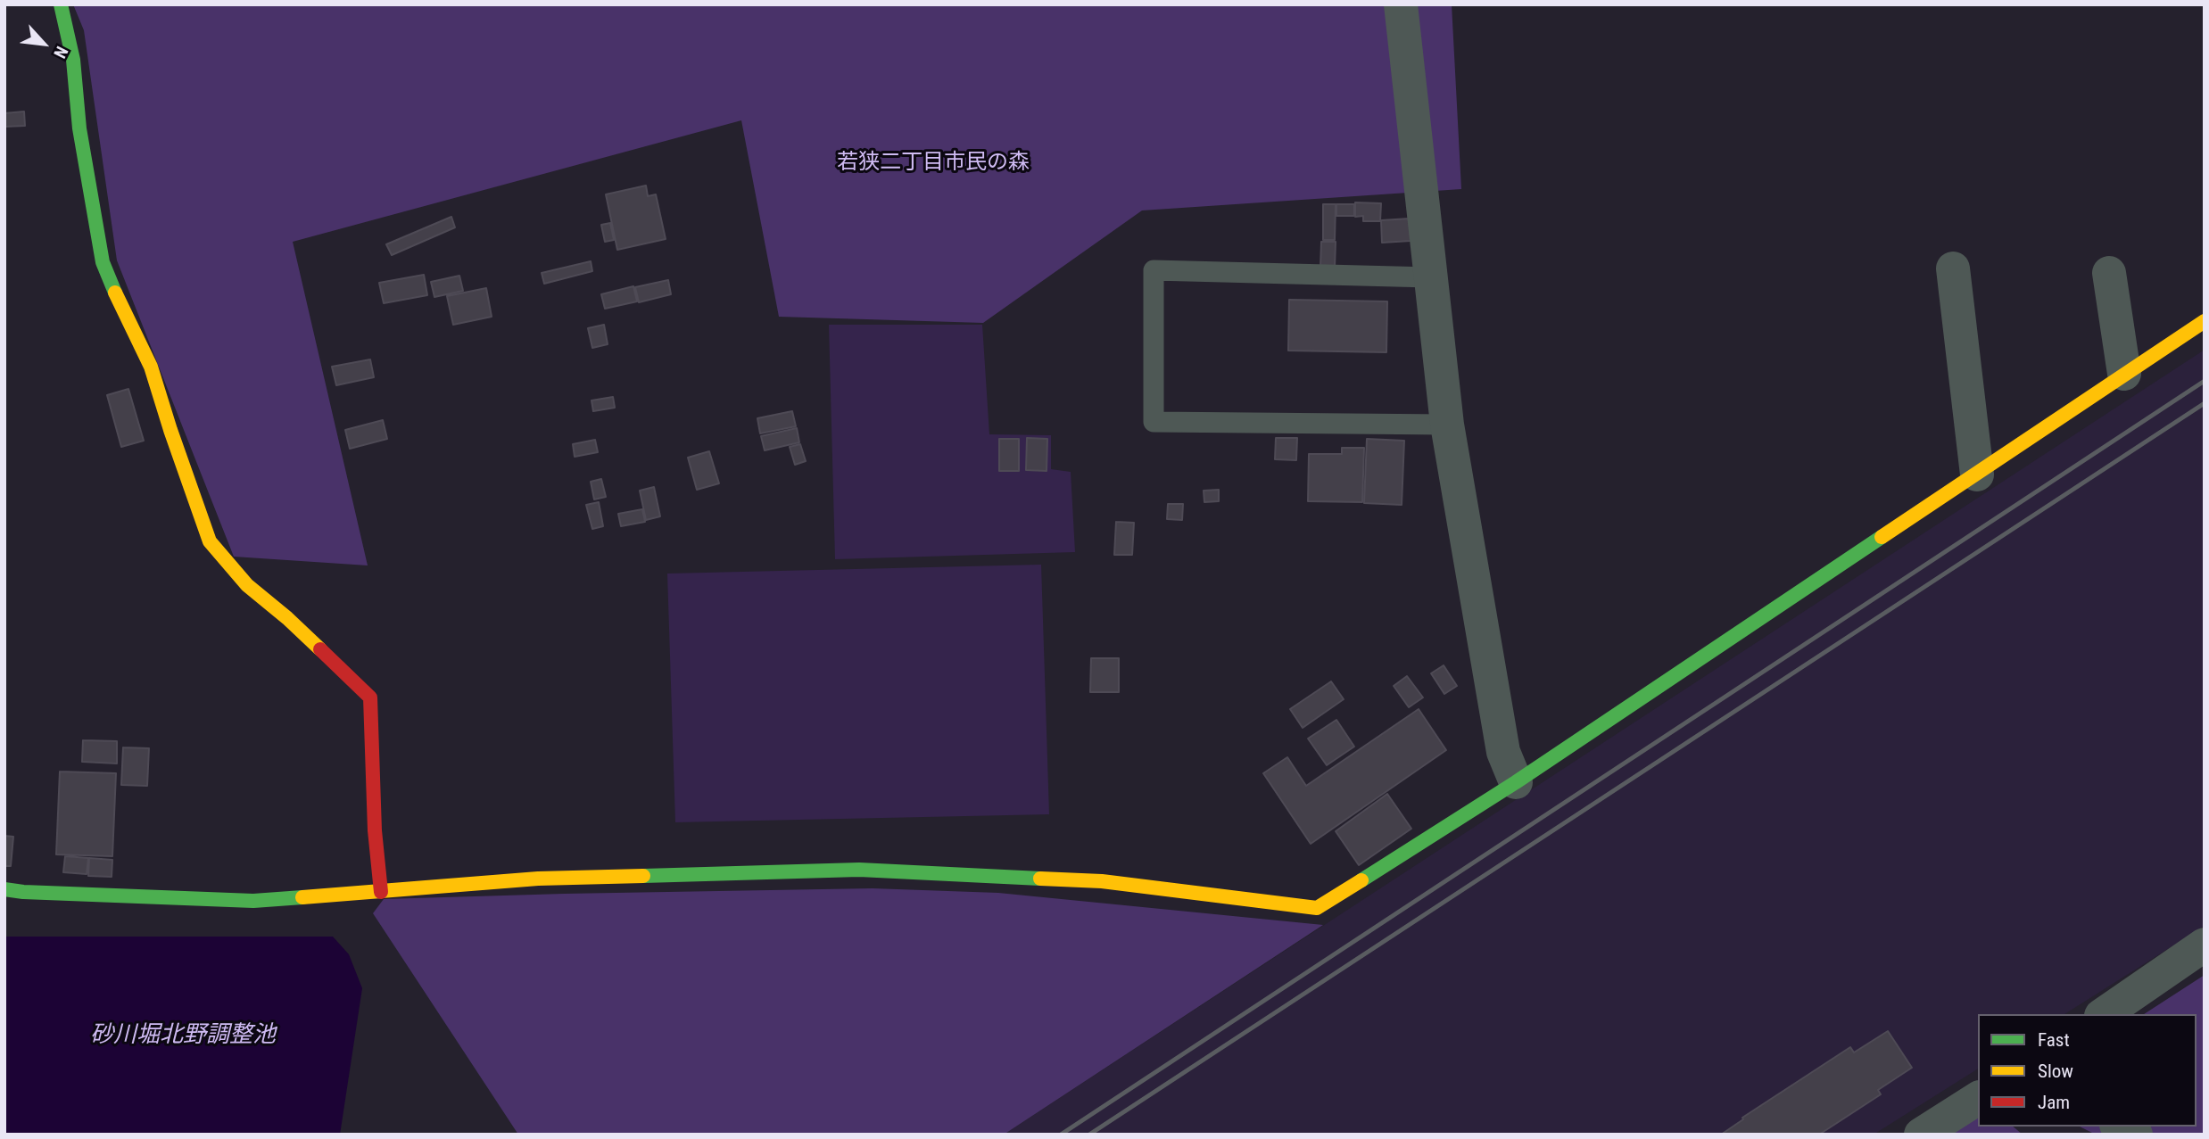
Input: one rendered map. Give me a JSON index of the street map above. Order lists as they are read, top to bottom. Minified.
{"water":["砂川堀北野調整池"],"parks":["若狭二丁目市民の森"],"legend":["Fast","Slow","Jam"],"north":"bottom right"}
